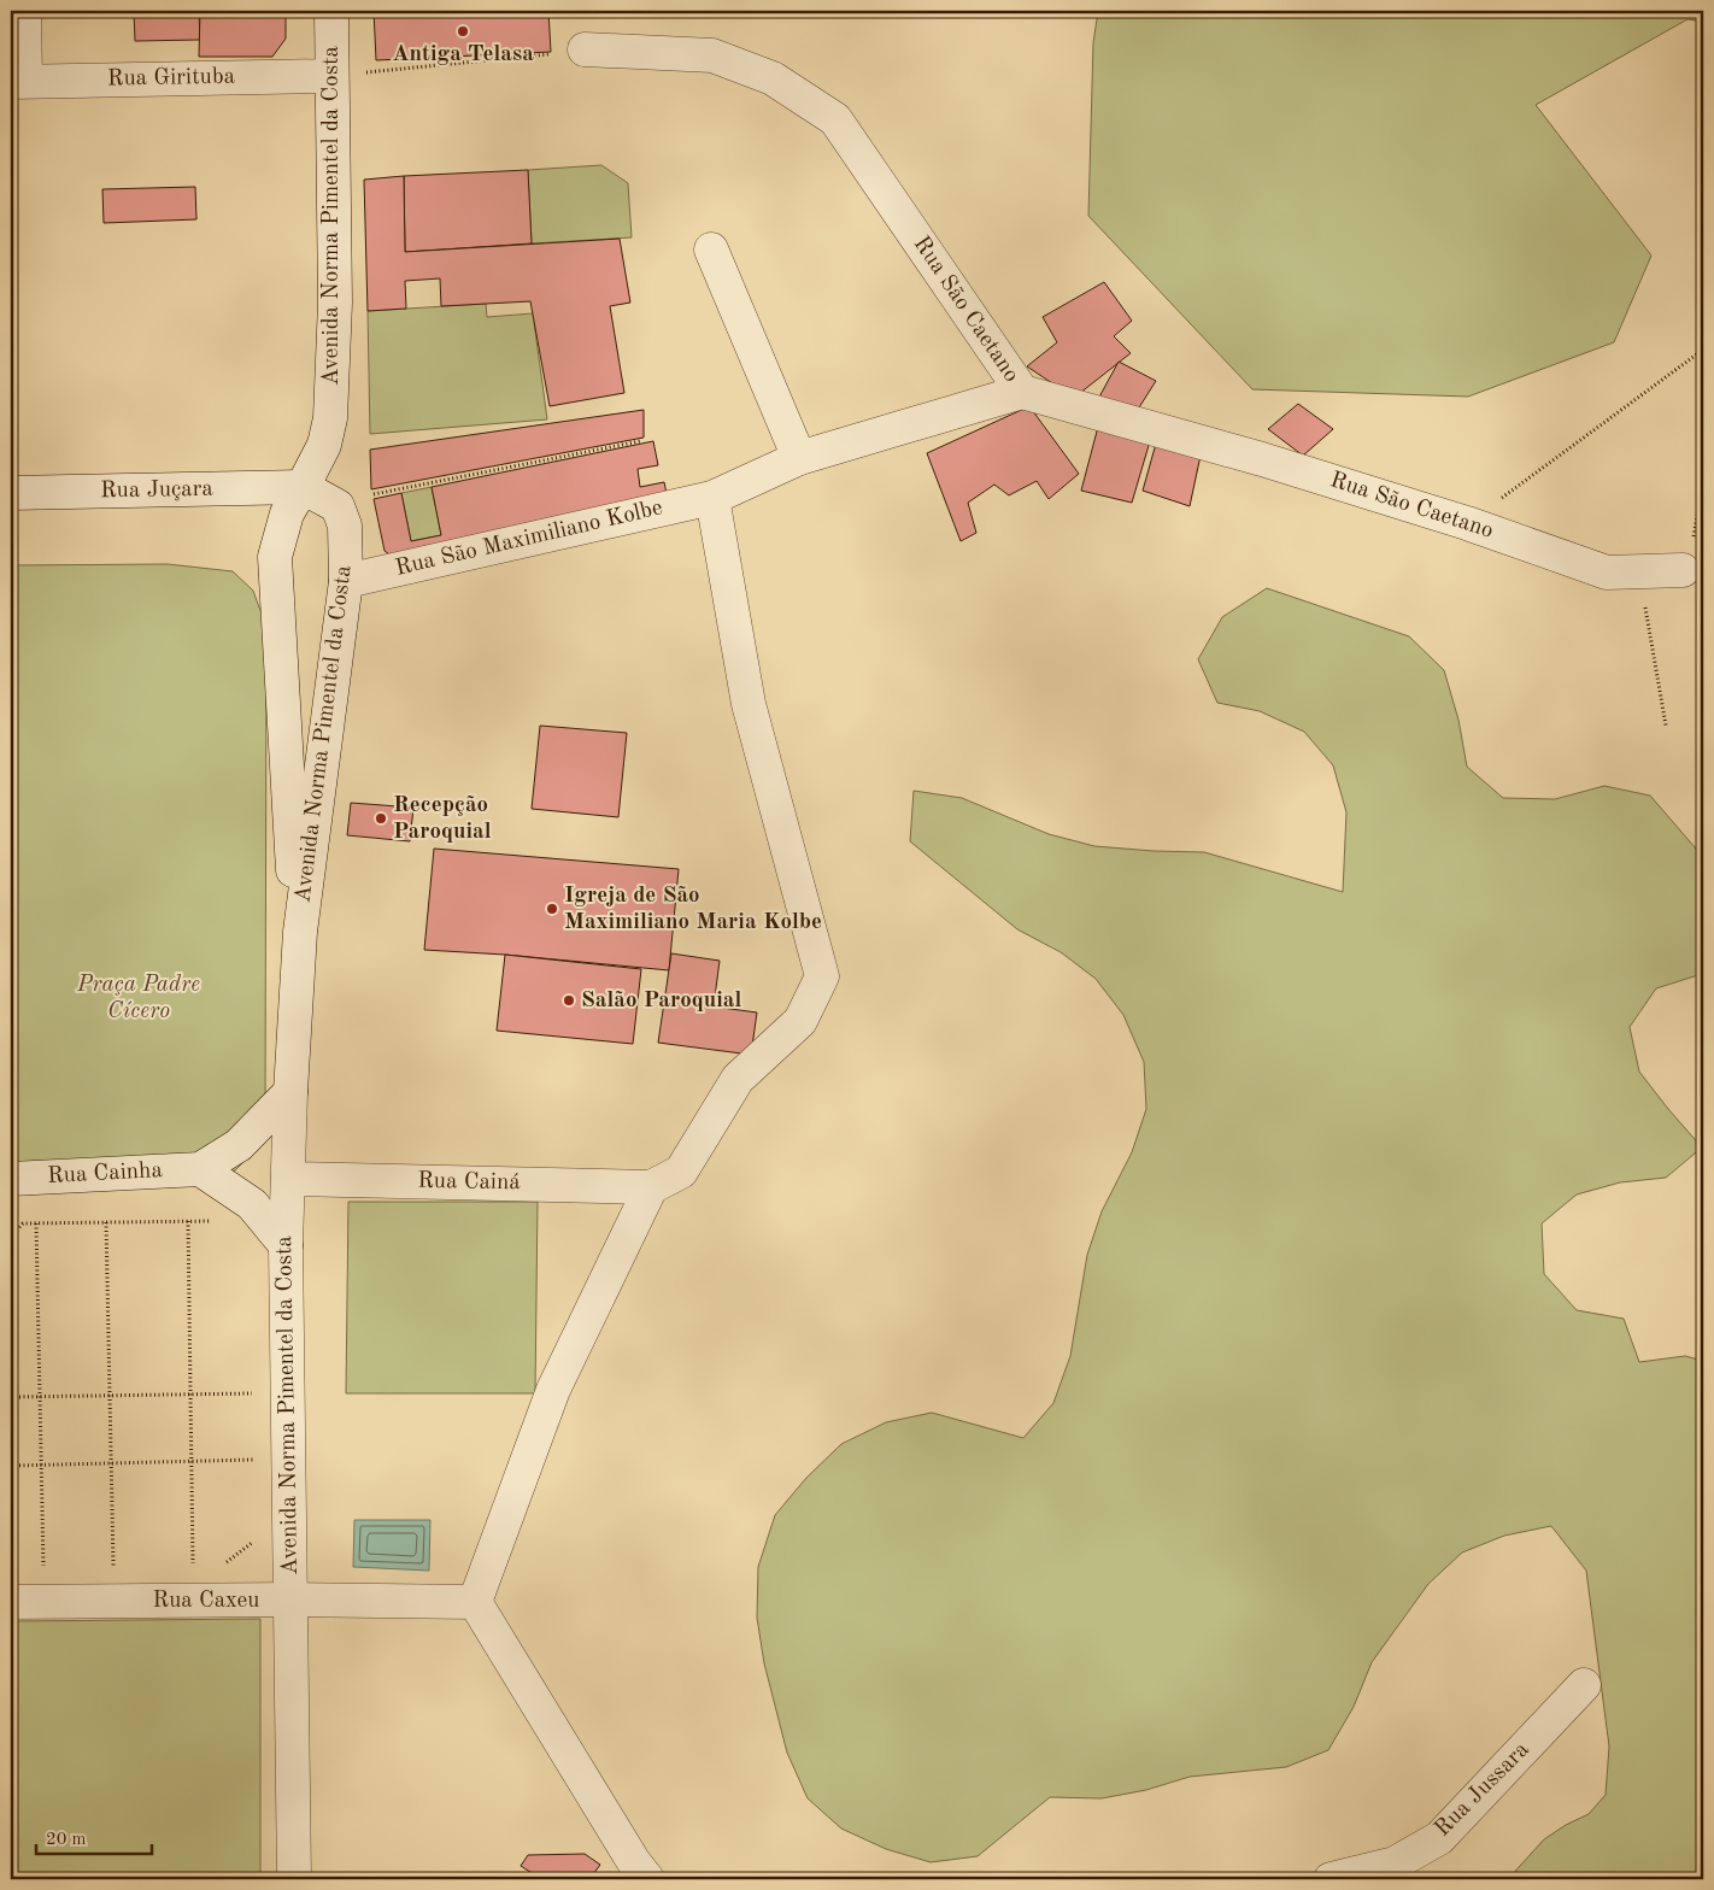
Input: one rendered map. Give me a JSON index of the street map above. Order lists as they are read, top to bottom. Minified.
{"streets":{"street":["Rua Girituba","Avenida Norma Pimentel da Costa","Rua São Caetano","Rua Juçara","Rua São Maximiliano Kolbe","Rua Cainha","Rua Cainá","Rua Caxeu","Rua Jussara"]},"crossings":[["Rua Girituba","Avenida Norma Pimentel da Costa"],["Avenida Norma Pimentel da Costa","Rua Juçara"],["Avenida Norma Pimentel da Costa","Rua São Maximiliano Kolbe"],["Avenida Norma Pimentel da Costa","Rua Cainha"],["Avenida Norma Pimentel da Costa","Rua Cainá"],["Avenida Norma Pimentel da Costa","Rua Caxeu"],["Rua São Caetano","Rua São Maximiliano Kolbe"]],"parks":["Praça Padre Cícero"],"places":["Antiga Telasa","Recepção Paroquial","Igreja de São Maximiliano Maria Kolbe","Salão Paroquial"],"scale_bar":"20 m"}
